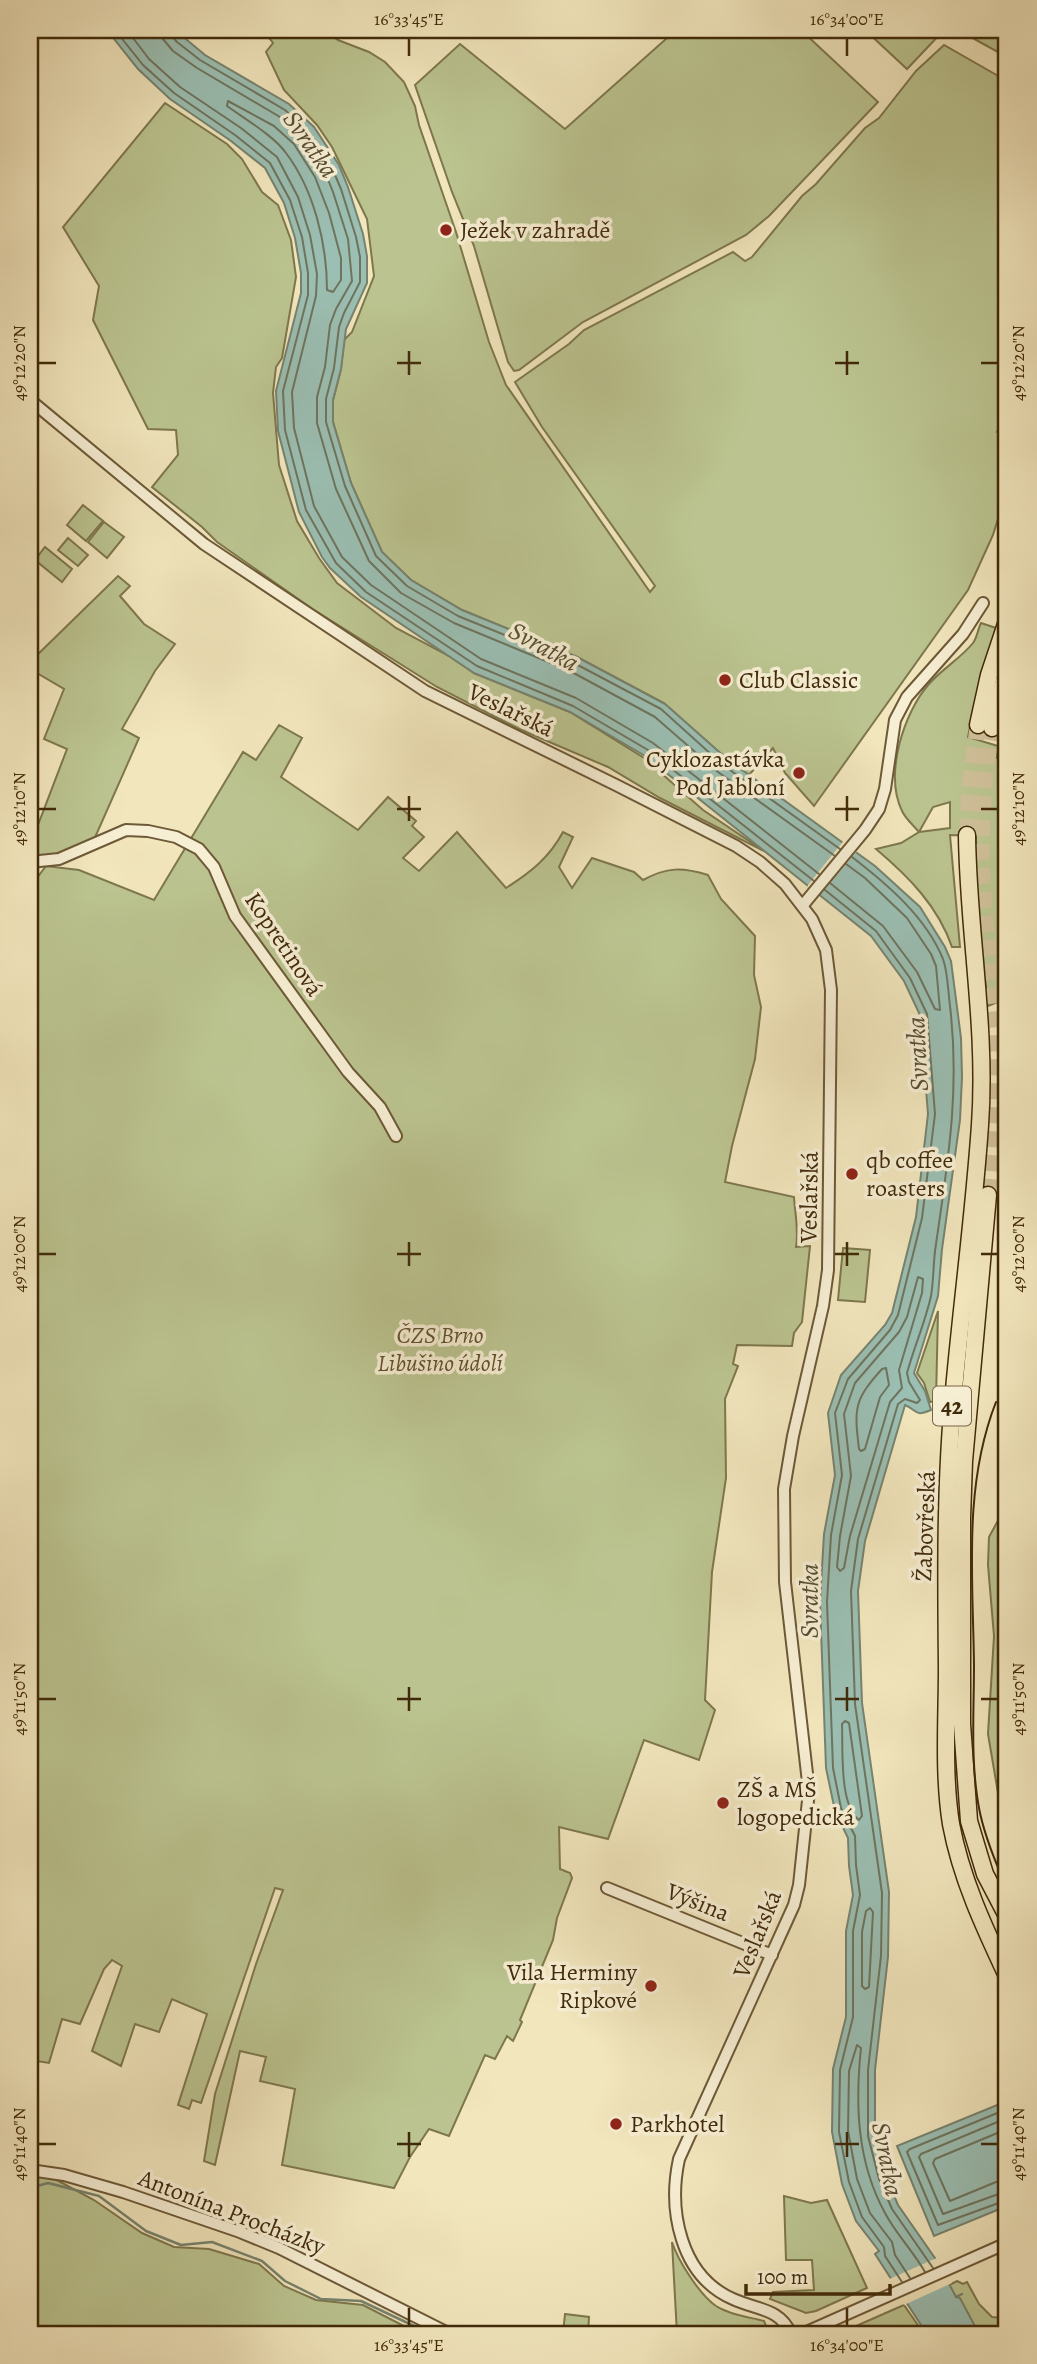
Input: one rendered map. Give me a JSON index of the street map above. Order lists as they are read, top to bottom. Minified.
{"streets":{"highway":["42","Žabovřeská"],"street":["Veslařská","Kopretinová","Výšina","Antonína Procházky"]},"crossings":[["Veslařská","Výšina"],["42","Žabovřeská"]],"water":["Svratka"],"parks":["ČZS Brno Libušino údolí"],"places":["Ježek v zahradě","Club Classic","Cyklozastávka Pod Jabloní","qb coffee roasters","ZŠ a MŠ logopedická","Vila Herminy Ripkové","Parkhotel"],"scale_bar":"100 m","coordinates":["16°33'45\"E","16°34'00\"E","49°12'20\"N","49°12'10\"N","49°12'00\"N","49°11'50\"N","49°11'40\"N"]}
